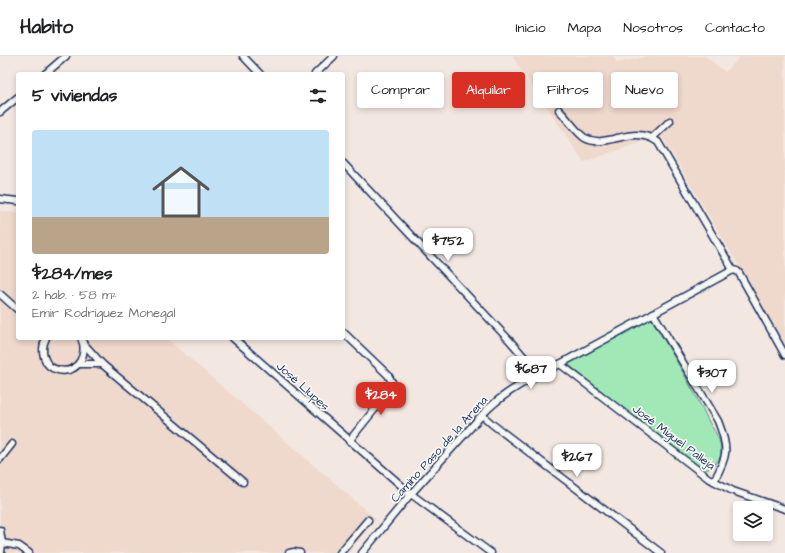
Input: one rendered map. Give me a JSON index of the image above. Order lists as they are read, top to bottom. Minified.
{"streets":{"street":["José Llupes","José Miguel Palleja","Camino Paso de la Arena"]},"crossings":[["José Llupes","Camino Paso de la Arena"],["José Miguel Palleja","Camino Paso de la Arena"]],"page":{"header":"Habito","nav":["Inicio","Mapa","Nosotros","Contacto"],"chip":["Comprar","Alquilar","Filtros","Nuevo"],"heading":"5 viviendas","list":[{"name":"$284/mes","note":"2 hab. · 58 m² · Emir Rodríguez Monegal"}],"price":["$752","$687","$307","$284","$267"]}}
